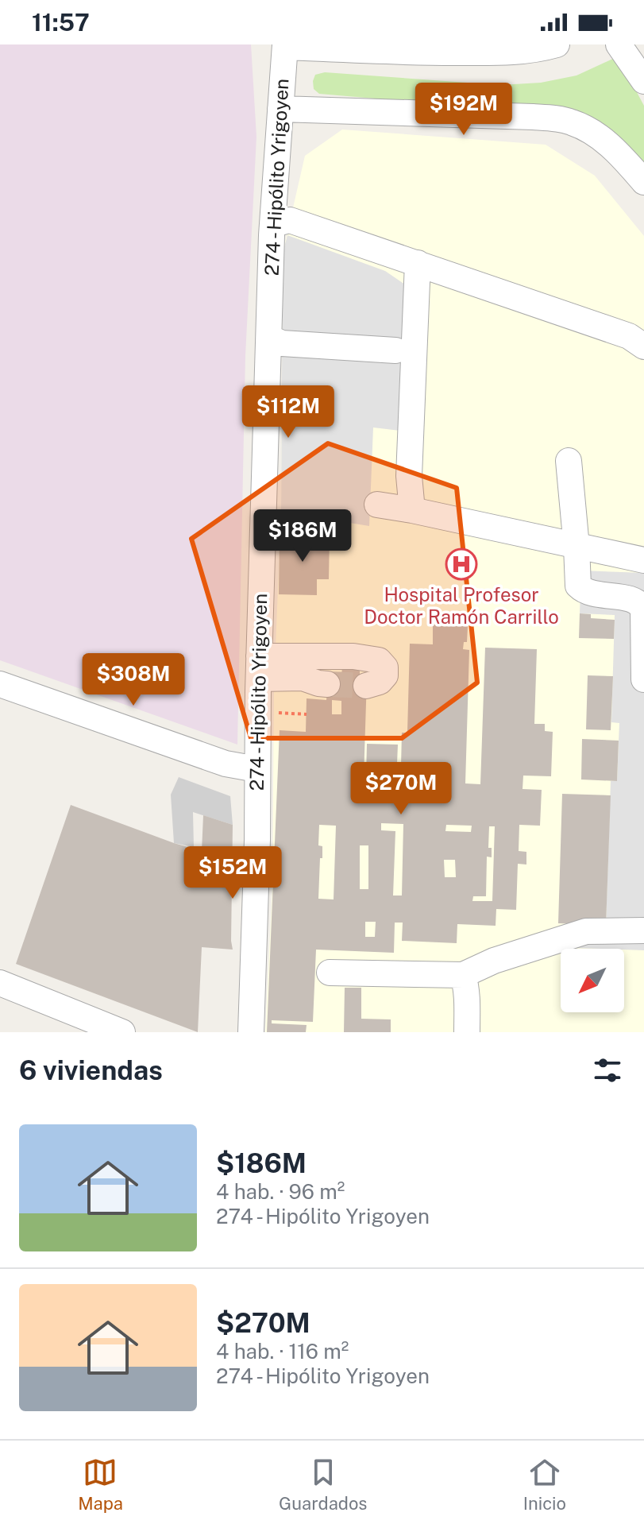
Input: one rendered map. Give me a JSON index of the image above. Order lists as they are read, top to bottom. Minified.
{"streets":{"street":["274 - Hipólito Yrigoyen"]},"places":{"hospital":["Hospital Profesor Doctor Ramón Carrillo"]},"north":"bottom left","page":{"status":"11:57","price":["$192M","$112M","$186M","$308M","$270M","$152M"],"heading":"6 viviendas","list":[{"name":"$186M","note":"4 hab. · 96 m² · 274 - Hipólito Yrigoyen"},{"name":"$270M","note":"4 hab. · 116 m² · 274 - Hipólito Yrigoyen"}],"tabs":["Mapa","Guardados","Inicio"]}}
